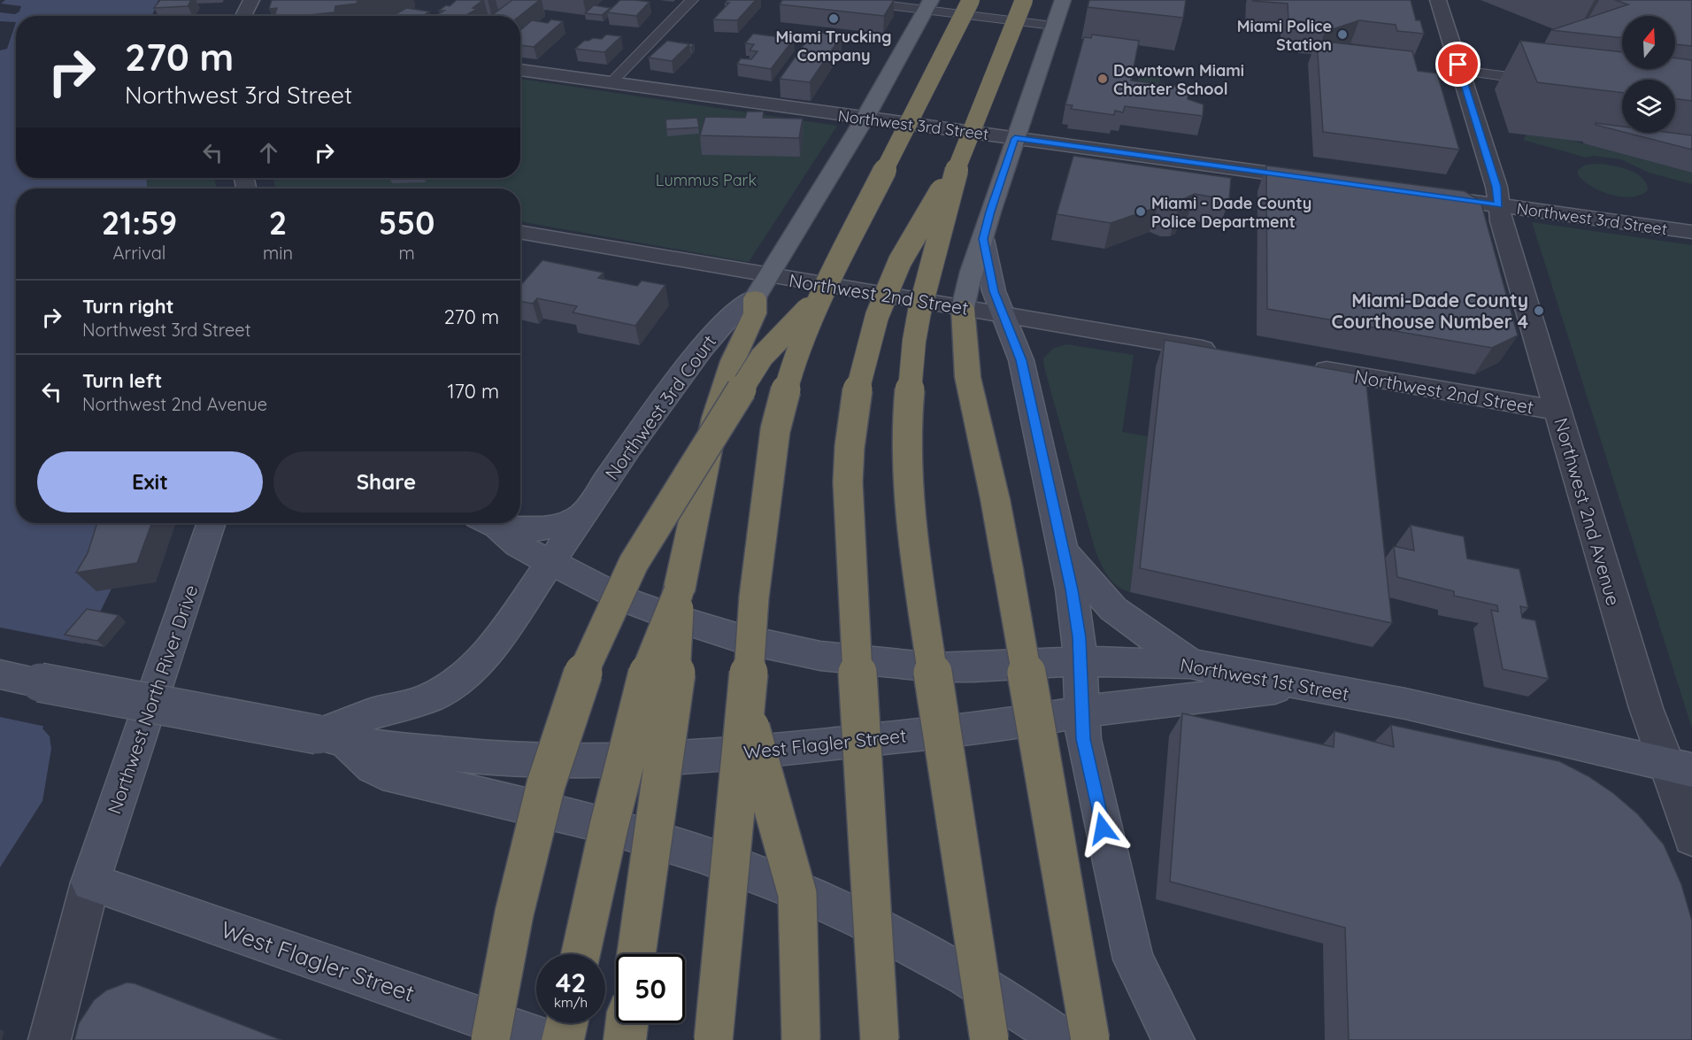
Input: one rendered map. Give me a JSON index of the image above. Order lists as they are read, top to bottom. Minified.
{"streets":{"main road":["Northwest 3rd Court","Northwest 1st Street","Northwest North River Drive","West Flagler Street"],"street":["Northwest 3rd Street","Northwest 2nd Street","Northwest 2nd Avenue"]},"crossings":[["Northwest 3rd Street","Northwest 3rd Court"],["Northwest 3rd Street","Northwest 2nd Avenue"],["Northwest 2nd Street","Northwest 3rd Court"],["Northwest 2nd Street","Northwest 2nd Avenue"],["Northwest 3rd Court","Northwest 1st Street"],["Northwest 3rd Court","West Flagler Street"],["Northwest 2nd Avenue","Northwest 1st Street"],["Northwest 1st Street","West Flagler Street"],["Northwest North River Drive","West Flagler Street"]],"parks":["Lummus Park"],"places":["Miami Trucking Company","Miami Police Station","Downtown Miami Charter School","Miami - Dade County Police Department","Miami-Dade County Courthouse Number 4"],"north":"top","page":{"turn":["270 m","Northwest 3rd Street"],"eta":["21:59","Arrival","2","min","550","m"],"list":[{"name":"Turn right","note":"Northwest 3rd Street","value":"270 m"},{"name":"Turn left","note":"Northwest 2nd Avenue","value":"170 m"}],"buttons":["Exit","Share"],"speed":"42 km/h","limit":"50"}}
